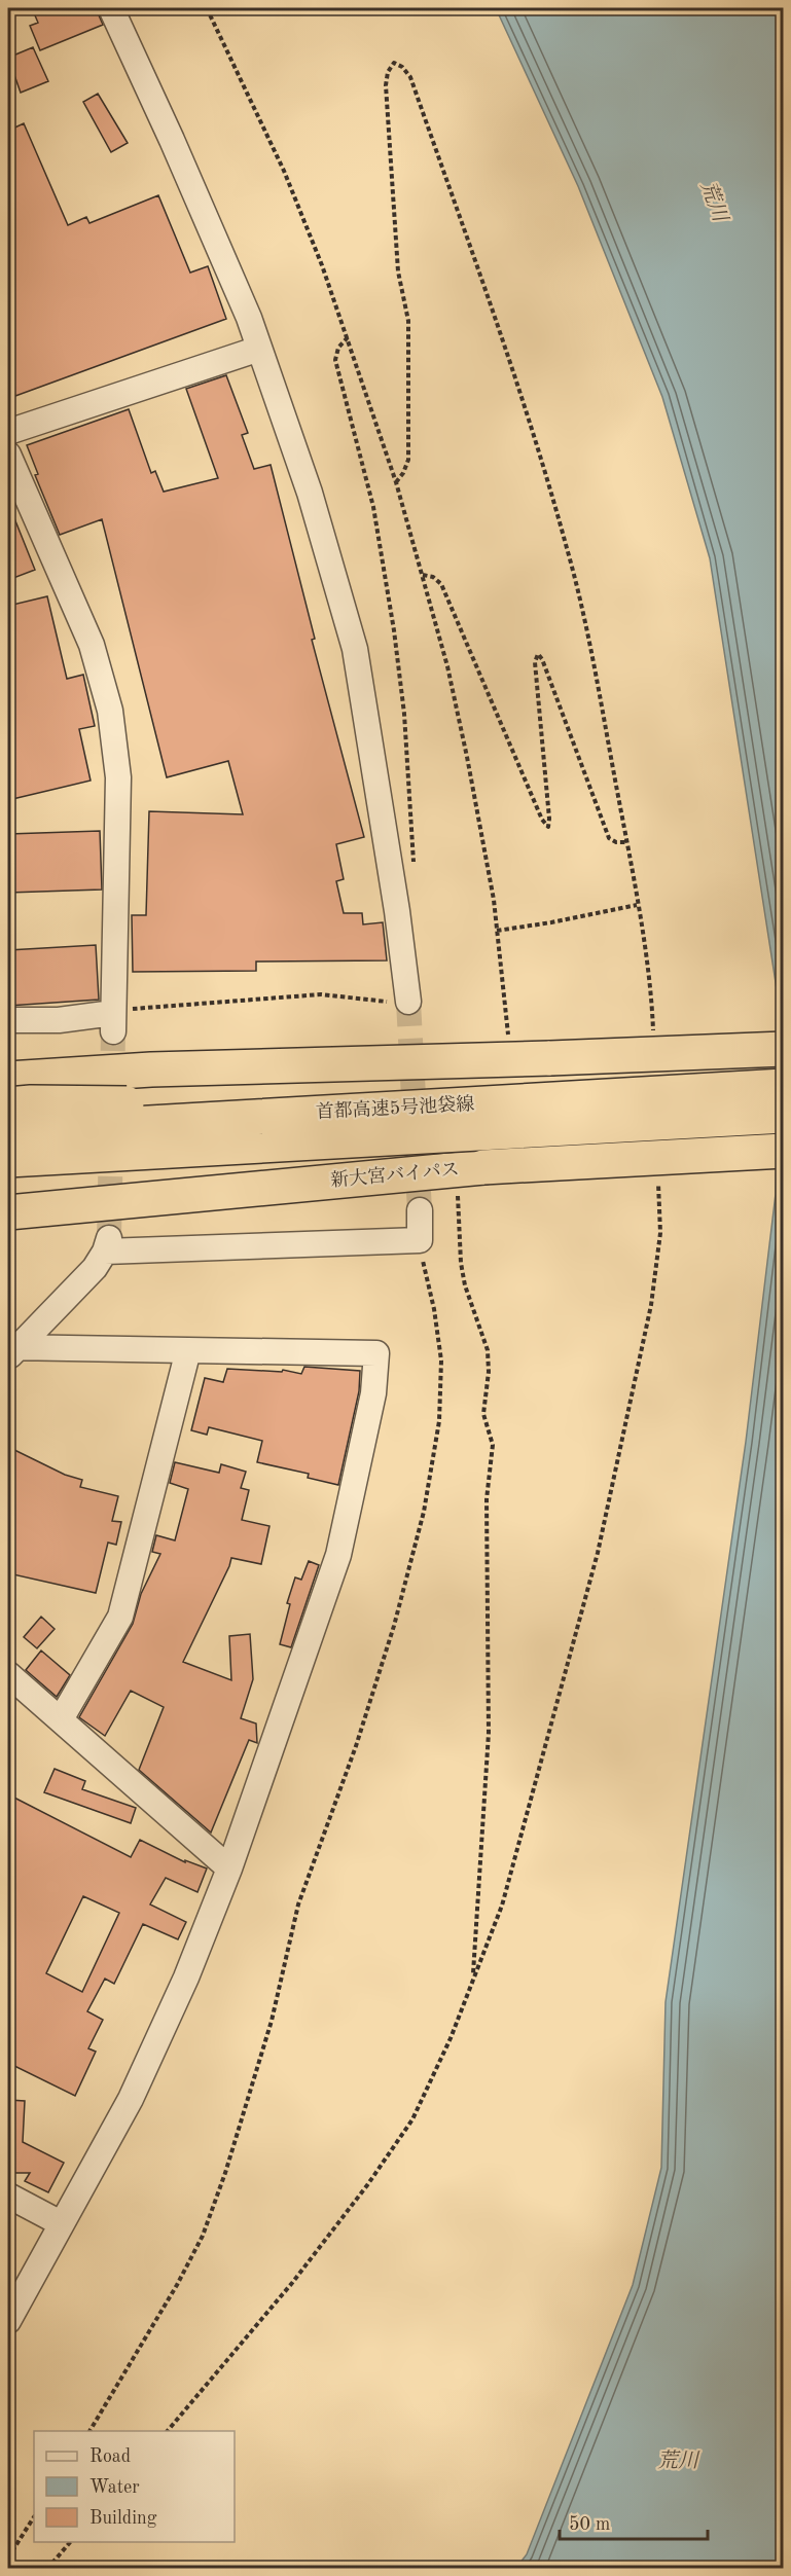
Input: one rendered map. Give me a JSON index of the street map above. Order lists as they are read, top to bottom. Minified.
{"streets":{"highway":["首都高速5号池袋線","新大宮バイパス"]},"water":["荒川"],"legend":["Road","Water","Building"],"scale_bar":"50 m"}
